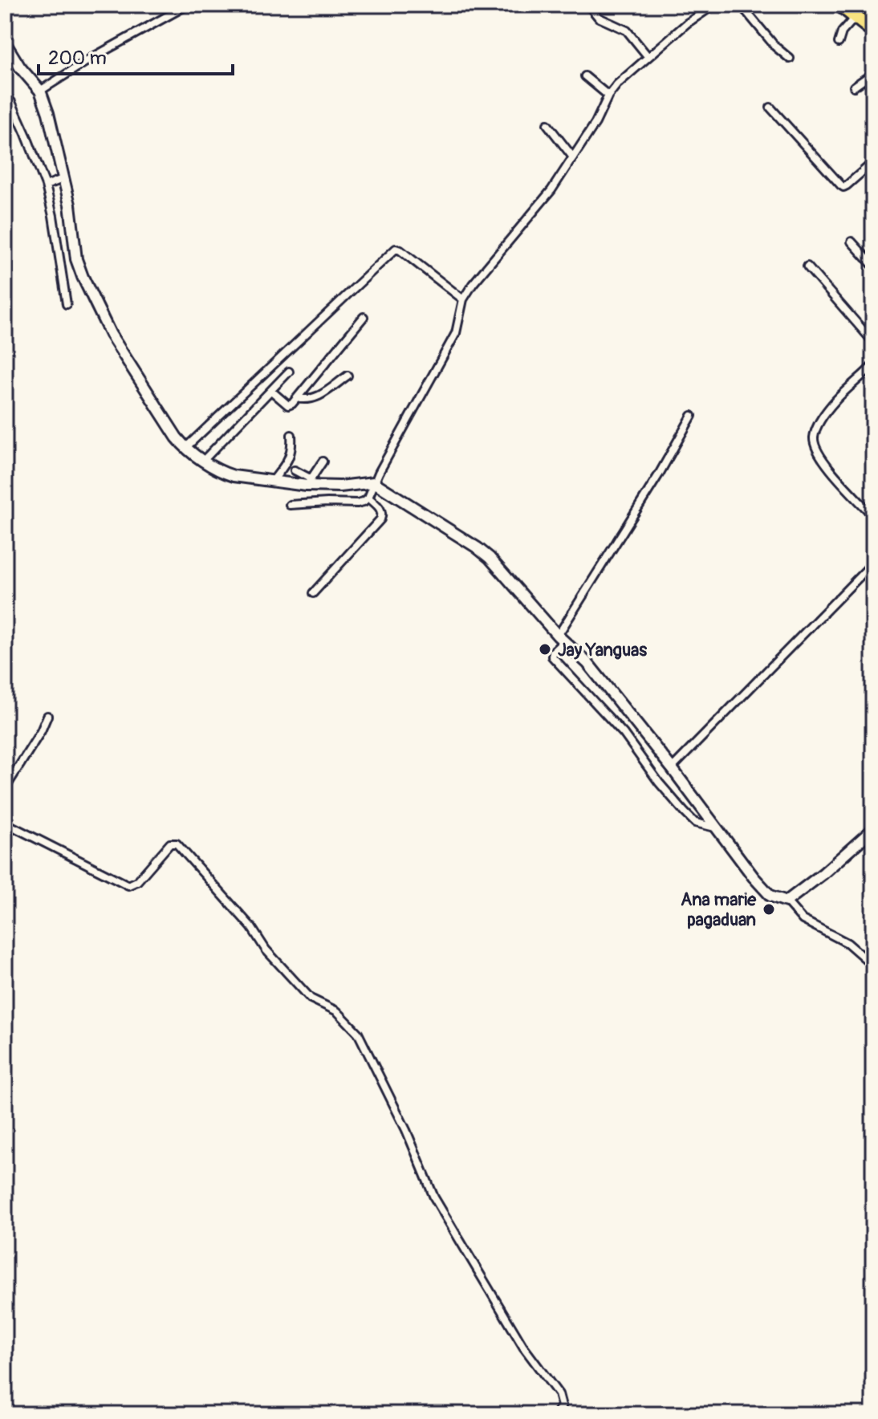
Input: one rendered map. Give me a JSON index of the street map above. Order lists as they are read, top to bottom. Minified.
{"places":["Jay Yanguas","Ana marie pagaduan"],"scale_bar":"200 m"}
